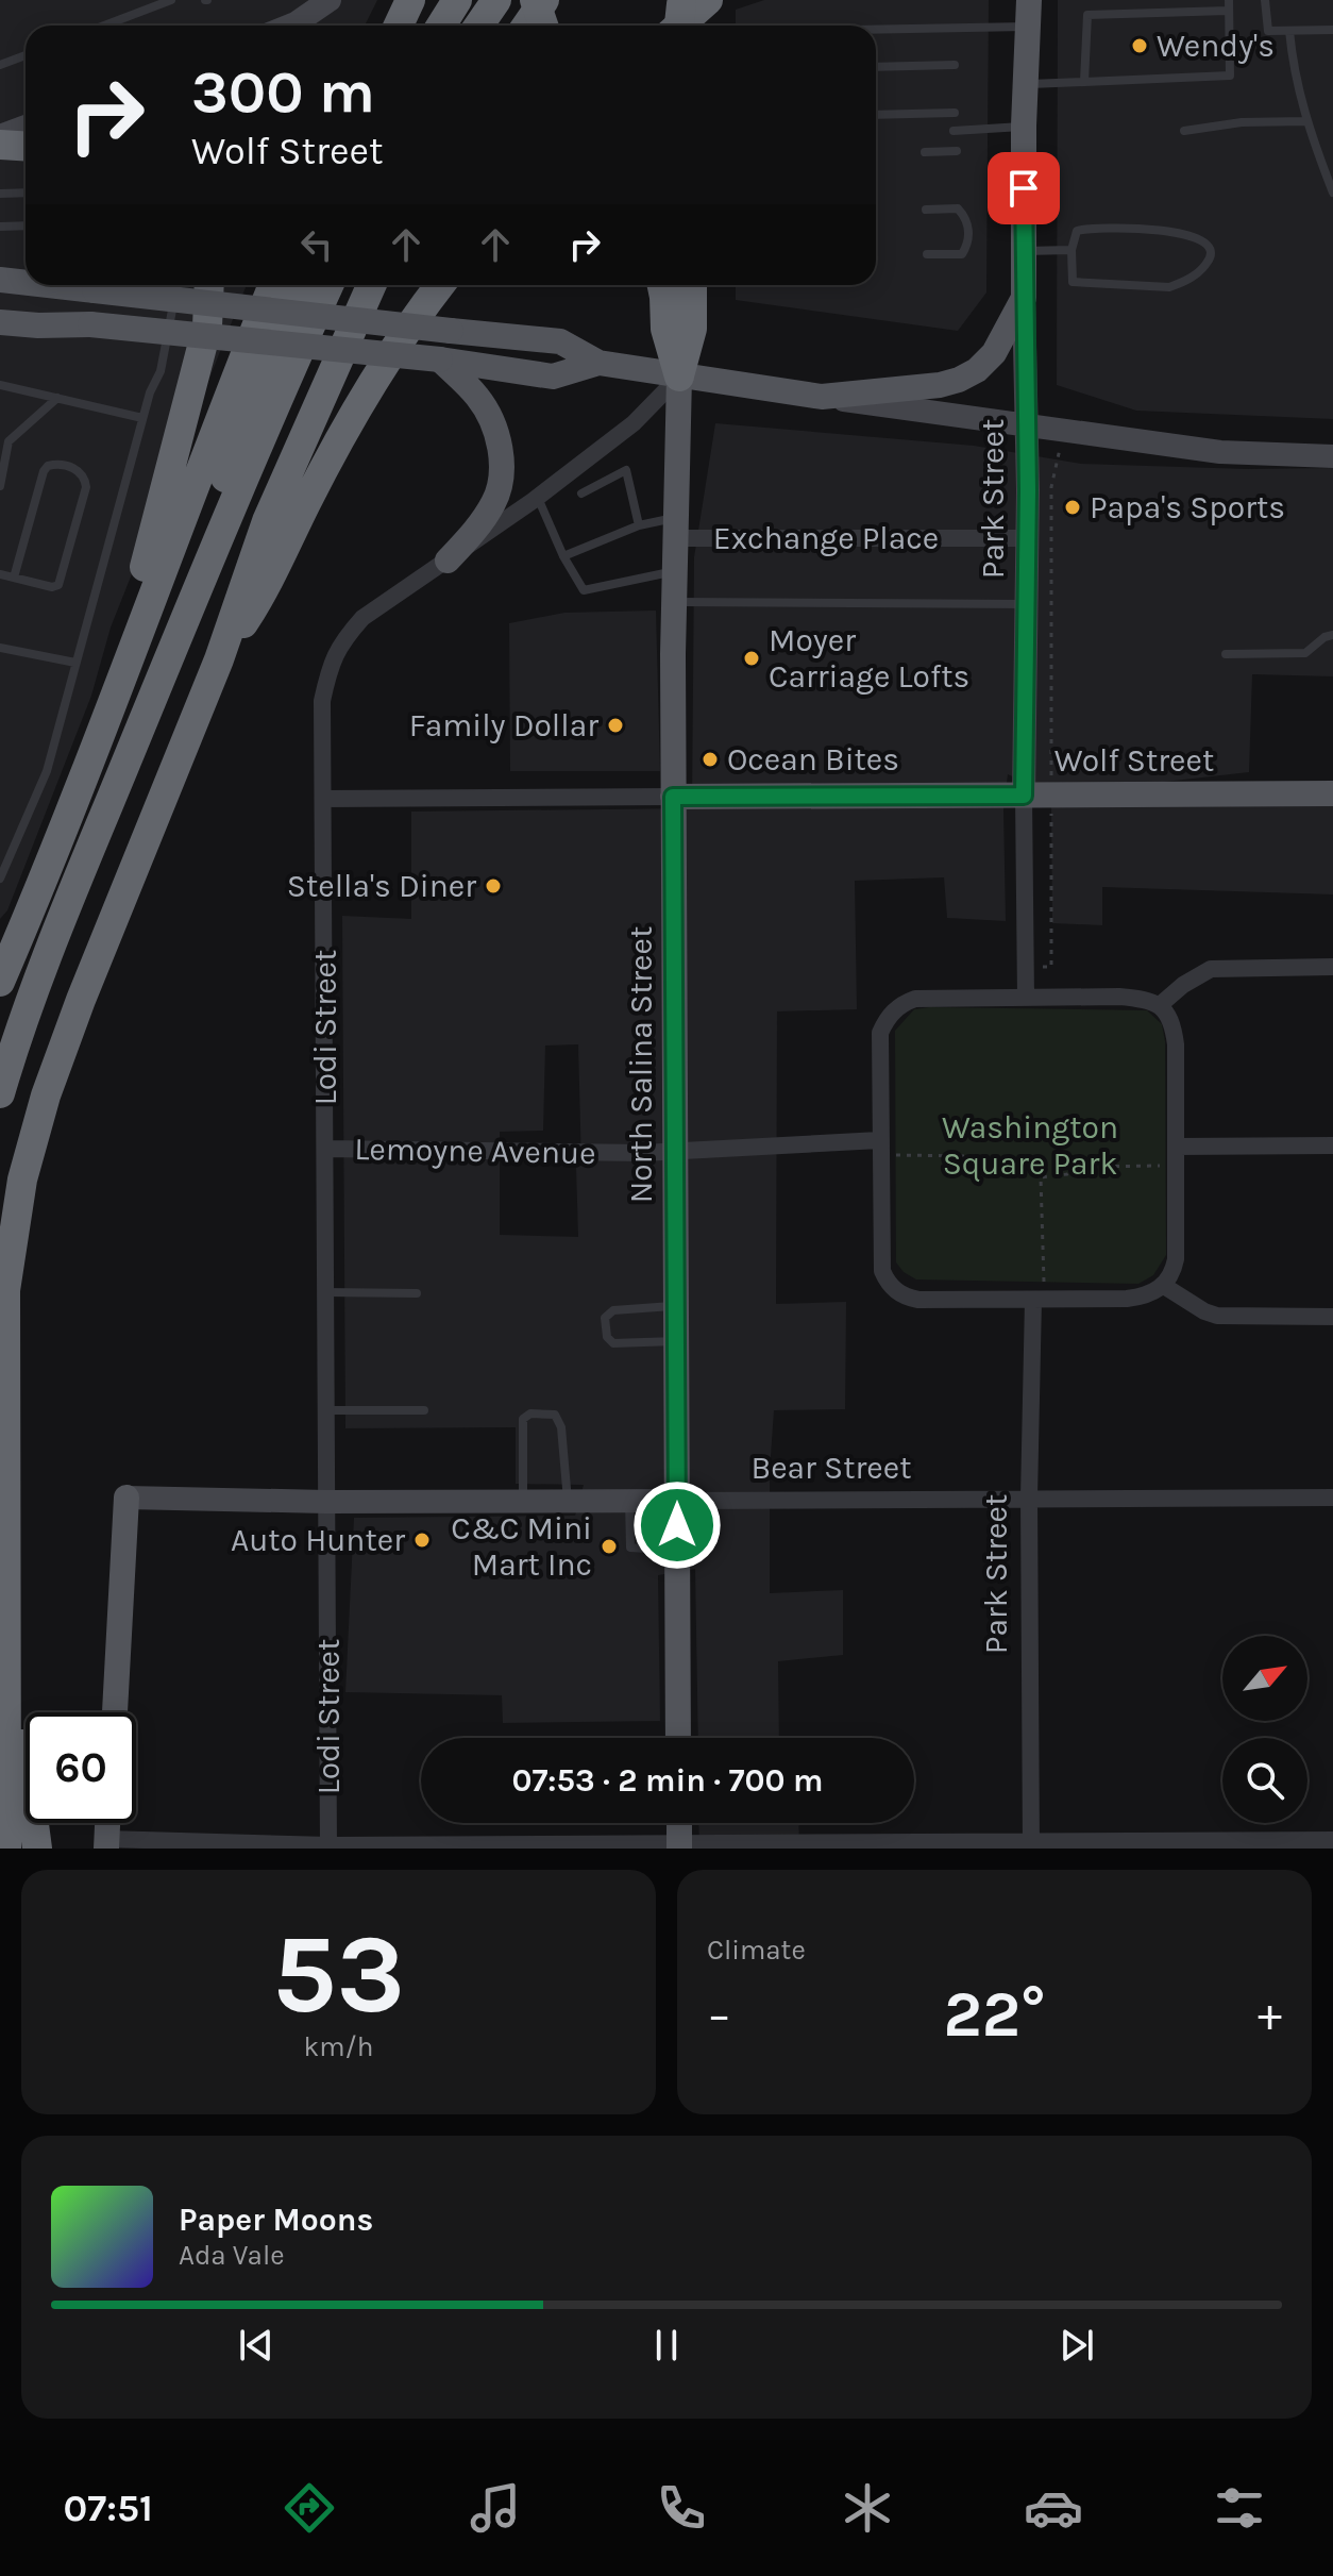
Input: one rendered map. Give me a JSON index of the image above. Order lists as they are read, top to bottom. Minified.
{"streets":{"main road":["Park Street","Wolf Street","North Salina Street","Bear Street"],"street":["Exchange Place","Lodi Street","Lemoyne Avenue"]},"crossings":[["Park Street","Exchange Place"],["Park Street","Wolf Street"],["Park Street","Bear Street"],["Exchange Place","North Salina Street"],["Wolf Street","Lodi Street"],["Wolf Street","North Salina Street"],["Lodi Street","North Salina Street"],["Lodi Street","Lemoyne Avenue"],["Lodi Street","Bear Street"],["North Salina Street","Lemoyne Avenue"],["North Salina Street","Bear Street"]],"parks":["Washington Square Park"],"places":["Wendy's","Papa's Sports","Moyer Carriage Lofts","Family Dollar","Ocean Bites","Stella's Diner","Auto Hunter","C&C Mini Mart Inc"],"north":"top right","page":{"turn":["300 m","Wolf Street"],"limit":"60","trip":"07:53 · 2 min · 700 m","tile":[["53","km/h"],"Climate"],"heat":["−","22°","+"],"song":["Paper Moons","Ada Vale"],"tabs":"07:51"}}
